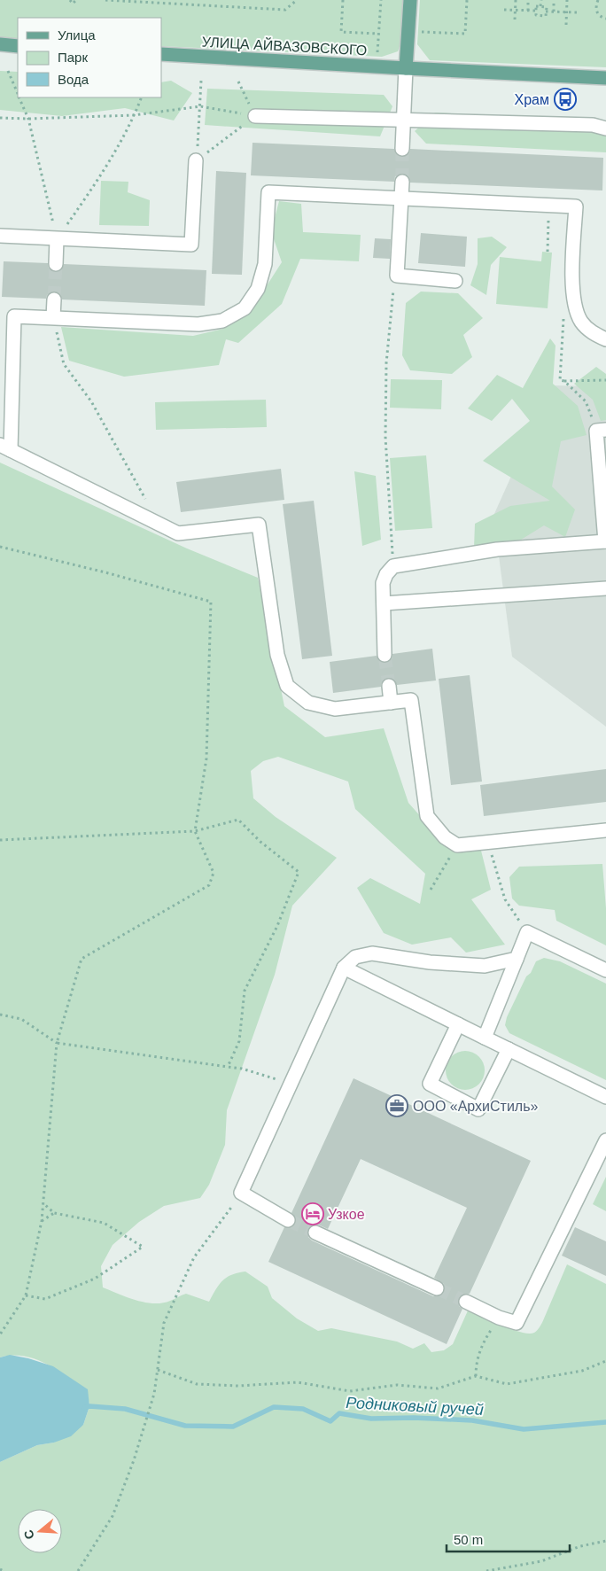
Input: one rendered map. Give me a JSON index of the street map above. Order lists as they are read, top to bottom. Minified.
{"streets":{"main road":["УЛИЦА АЙВАЗОВСКОГО"]},"water":["Родниковый ручей"],"places":{"bus stop":["Храм"],"office":["ООО «АрхиСтиль»"],"hotel":["Узкое"]},"legend":["Улица","Парк","Вода"],"scale_bar":"50 m","north":"left"}
